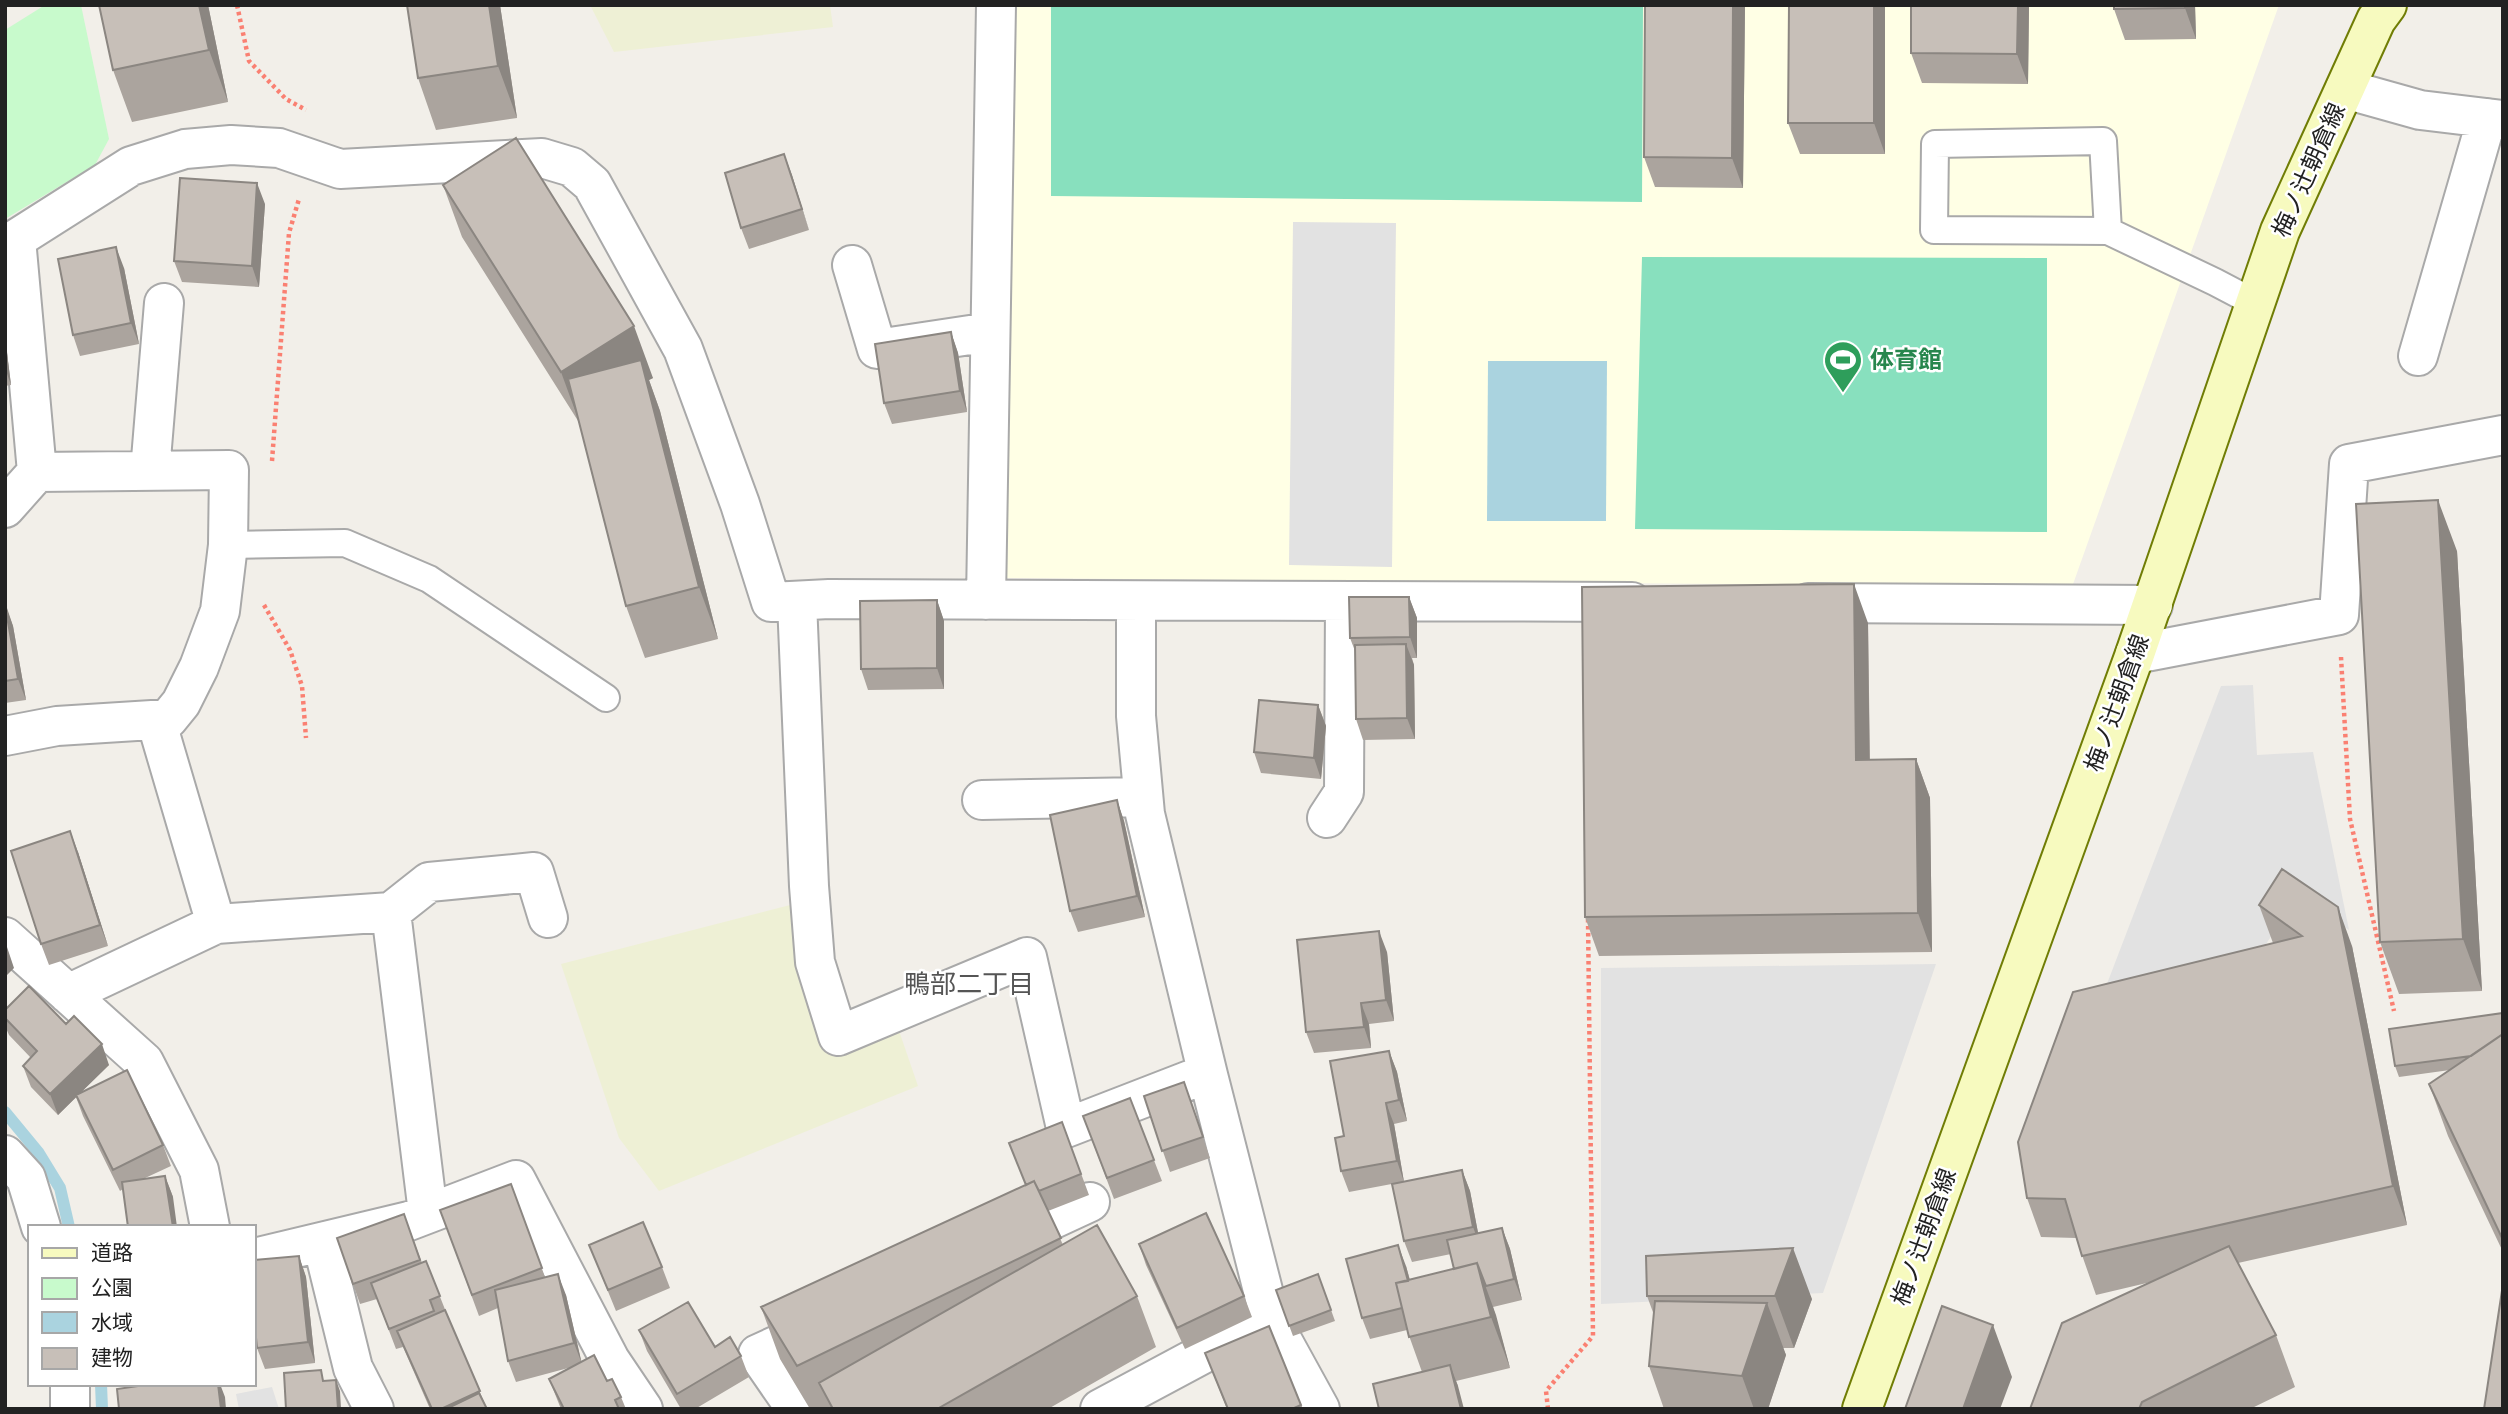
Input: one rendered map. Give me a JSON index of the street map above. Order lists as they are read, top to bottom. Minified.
{"streets":{"main road":["梅ノ辻朝倉線"]},"districts":["鴨部二丁目"],"places":{"sports":["体育館"]},"legend":["道路","公園","水域","建物"]}
